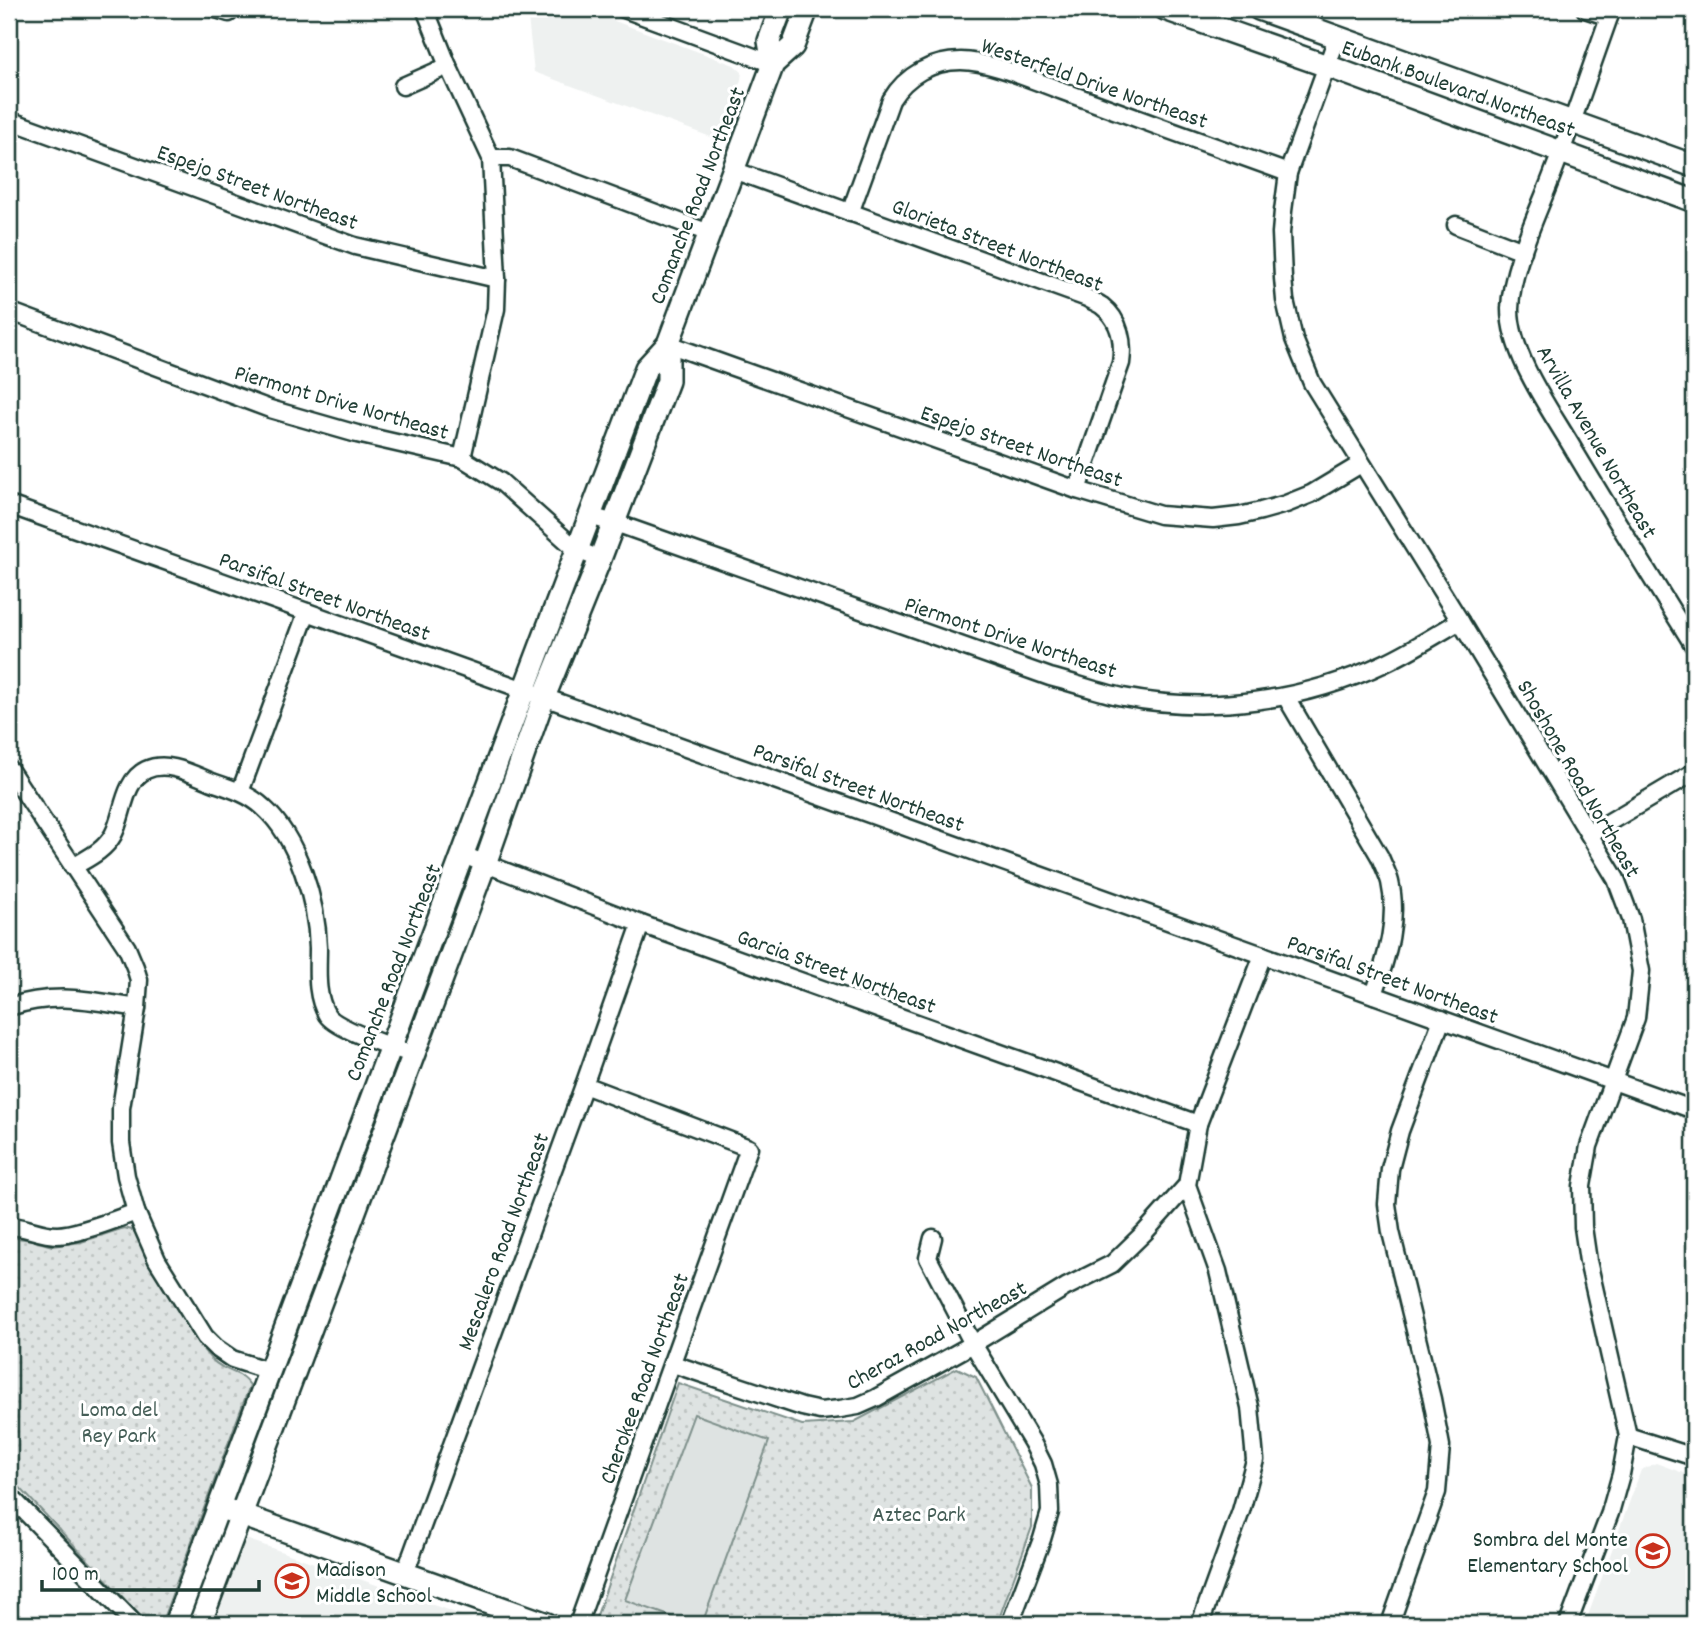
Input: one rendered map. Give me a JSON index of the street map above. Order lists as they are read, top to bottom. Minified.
{"streets":{"street":["Westerfeld Drive Northeast","Eubank Boulevard Northeast","Espejo Street Northeast","Comanche Road Northeast","Glorieta Street Northeast","Piermont Drive Northeast","Arvilla Avenue Northeast","Parsifal Street Northeast","Shoshone Road Northeast","Garcia Street Northeast","Mescalero Road Northeast","Cheraz Road Northeast","Cherokee Road Northeast"]},"crossings":[["Westerfeld Drive Northeast","Glorieta Street Northeast"],["Westerfeld Drive Northeast","Shoshone Road Northeast"],["Eubank Boulevard Northeast","Arvilla Avenue Northeast"],["Eubank Boulevard Northeast","Shoshone Road Northeast"],["Espejo Street Northeast","Comanche Road Northeast"],["Espejo Street Northeast","Glorieta Street Northeast"],["Espejo Street Northeast","Shoshone Road Northeast"],["Comanche Road Northeast","Glorieta Street Northeast"],["Comanche Road Northeast","Piermont Drive Northeast"],["Comanche Road Northeast","Parsifal Street Northeast"],["Comanche Road Northeast","Garcia Street Northeast"],["Piermont Drive Northeast","Shoshone Road Northeast"],["Parsifal Street Northeast","Shoshone Road Northeast"],["Garcia Street Northeast","Mescalero Road Northeast"],["Mescalero Road Northeast","Cherokee Road Northeast"],["Cheraz Road Northeast","Cherokee Road Northeast"]],"parks":["Loma del Rey Park","Aztec Park"],"places":{"school or university":["Sombra del Monte Elementary School","Madison Middle School"]},"scale_bar":"100 m"}
